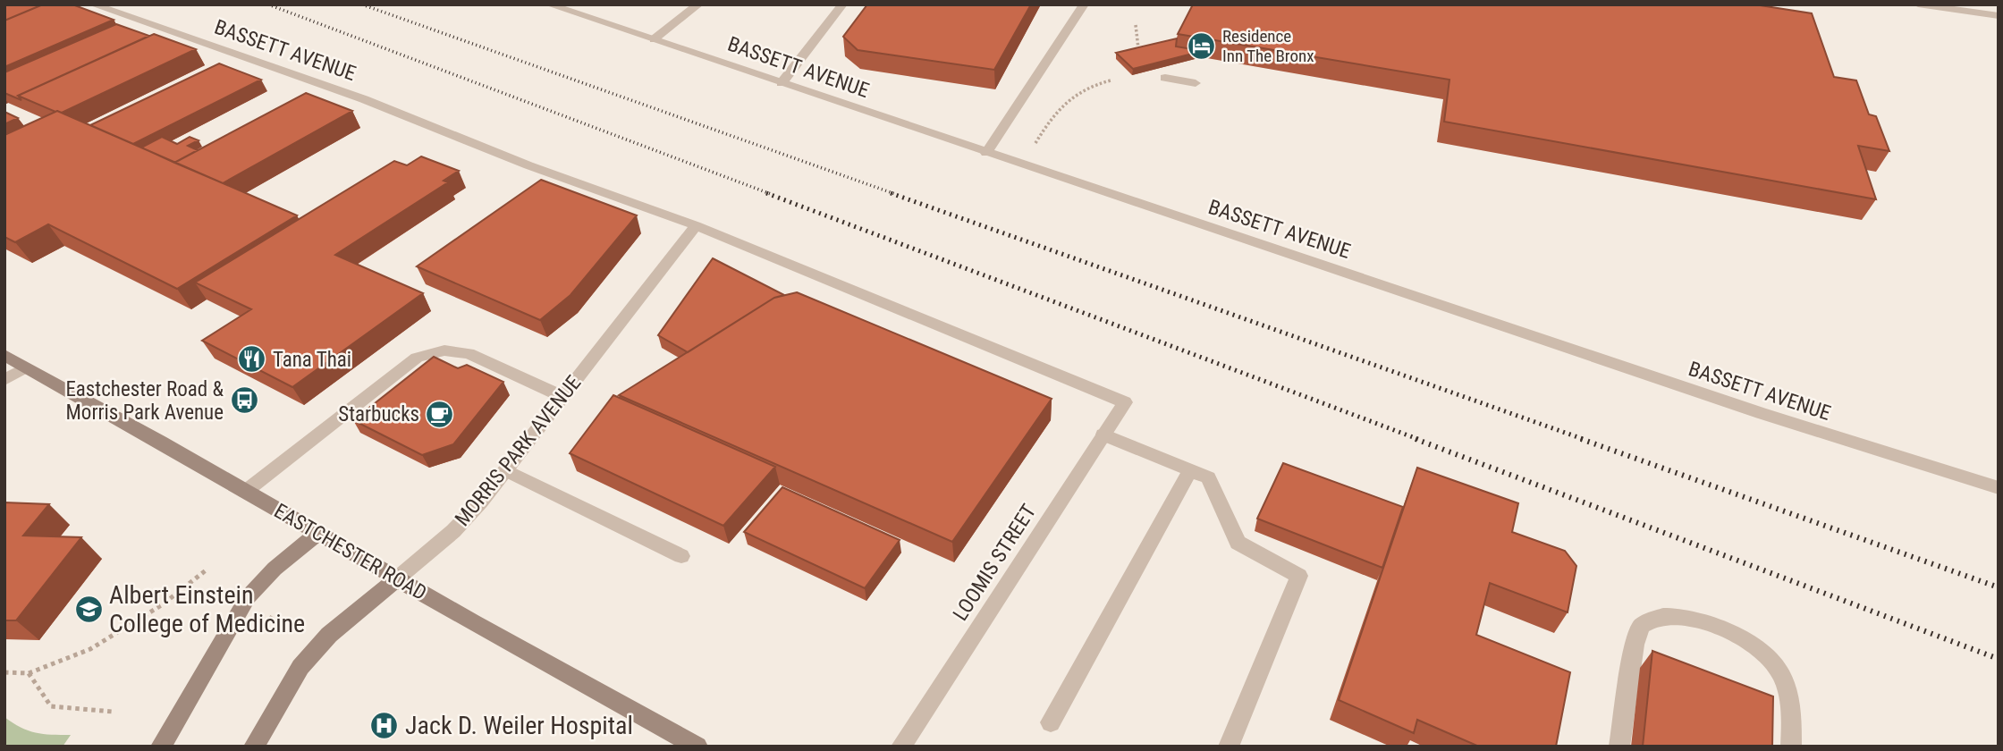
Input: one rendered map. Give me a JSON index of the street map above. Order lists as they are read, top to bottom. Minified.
{"streets":{"main road":["MORRIS PARK AVENUE","EASTCHESTER ROAD"],"street":["BASSETT AVENUE","LOOMIS STREET"]},"crossings":[["BASSETT AVENUE","MORRIS PARK AVENUE"],["BASSETT AVENUE","LOOMIS STREET"],["MORRIS PARK AVENUE","EASTCHESTER ROAD"]],"places":{"hotel":["Residence Inn The Bronx"],"restaurant":["Tana Thai"],"bus stop":["Eastchester Road & Morris Park Avenue"],"cafe":["Starbucks"],"school or university":["Albert Einstein College of Medicine"],"hospital":["Jack D. Weiler Hospital"]}}
